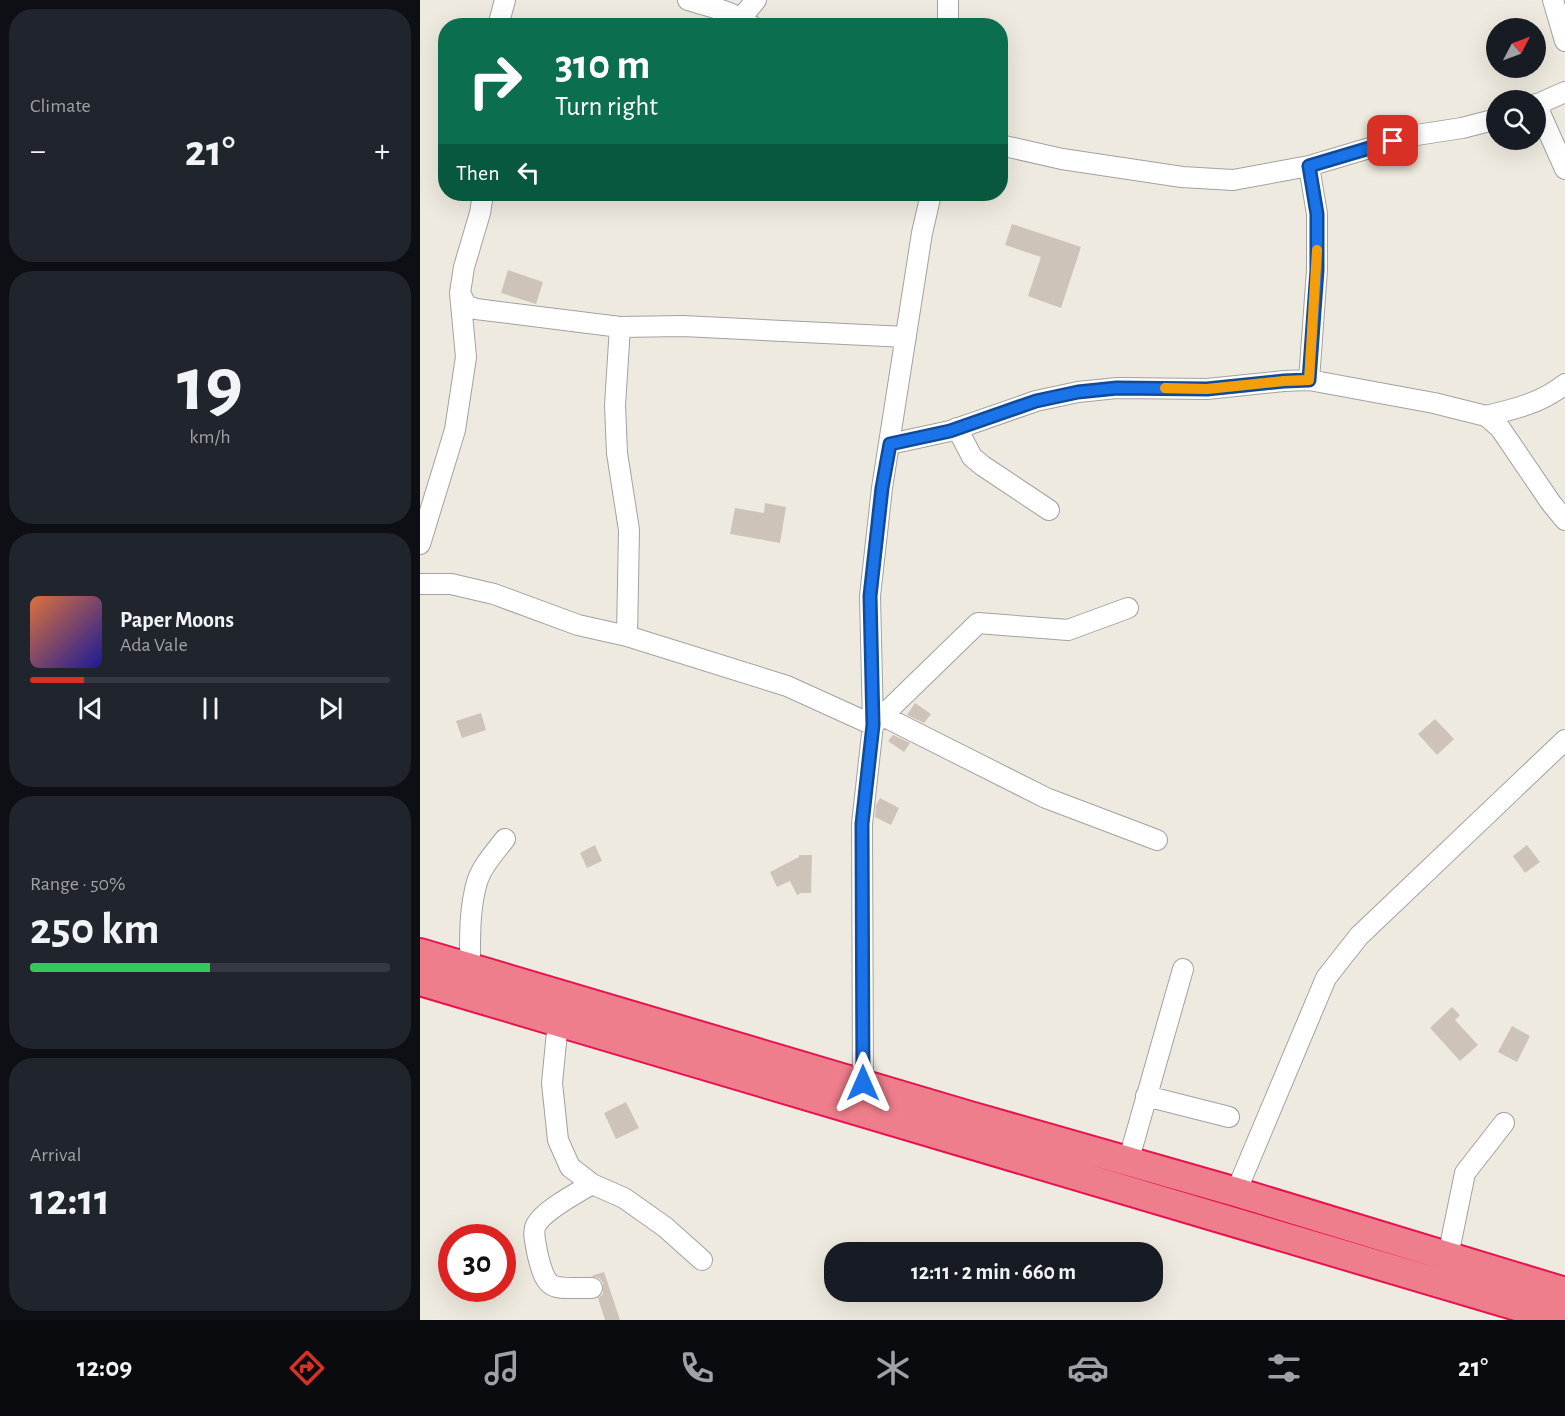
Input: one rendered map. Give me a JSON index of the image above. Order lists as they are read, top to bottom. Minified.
{"north":"top right","page":{"tile":["Climate",["19","km/h"],["Range · 50%","250 km"],["Arrival","12:11"]],"turn":["310 m","Turn right"],"heat":["−","21°","+"],"then":"Then","song":["Paper Moons","Ada Vale"],"limit":"30","trip":"12:11 · 2 min · 660 m","tabs":["12:09","21°"]}}
